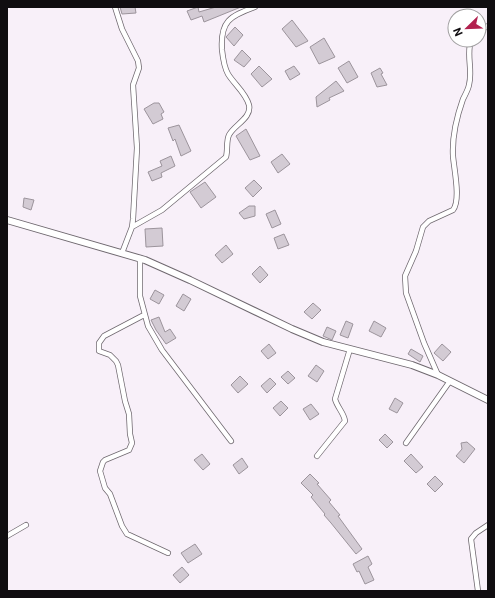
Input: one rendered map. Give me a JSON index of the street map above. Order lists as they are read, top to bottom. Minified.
{"north":"bottom left"}
